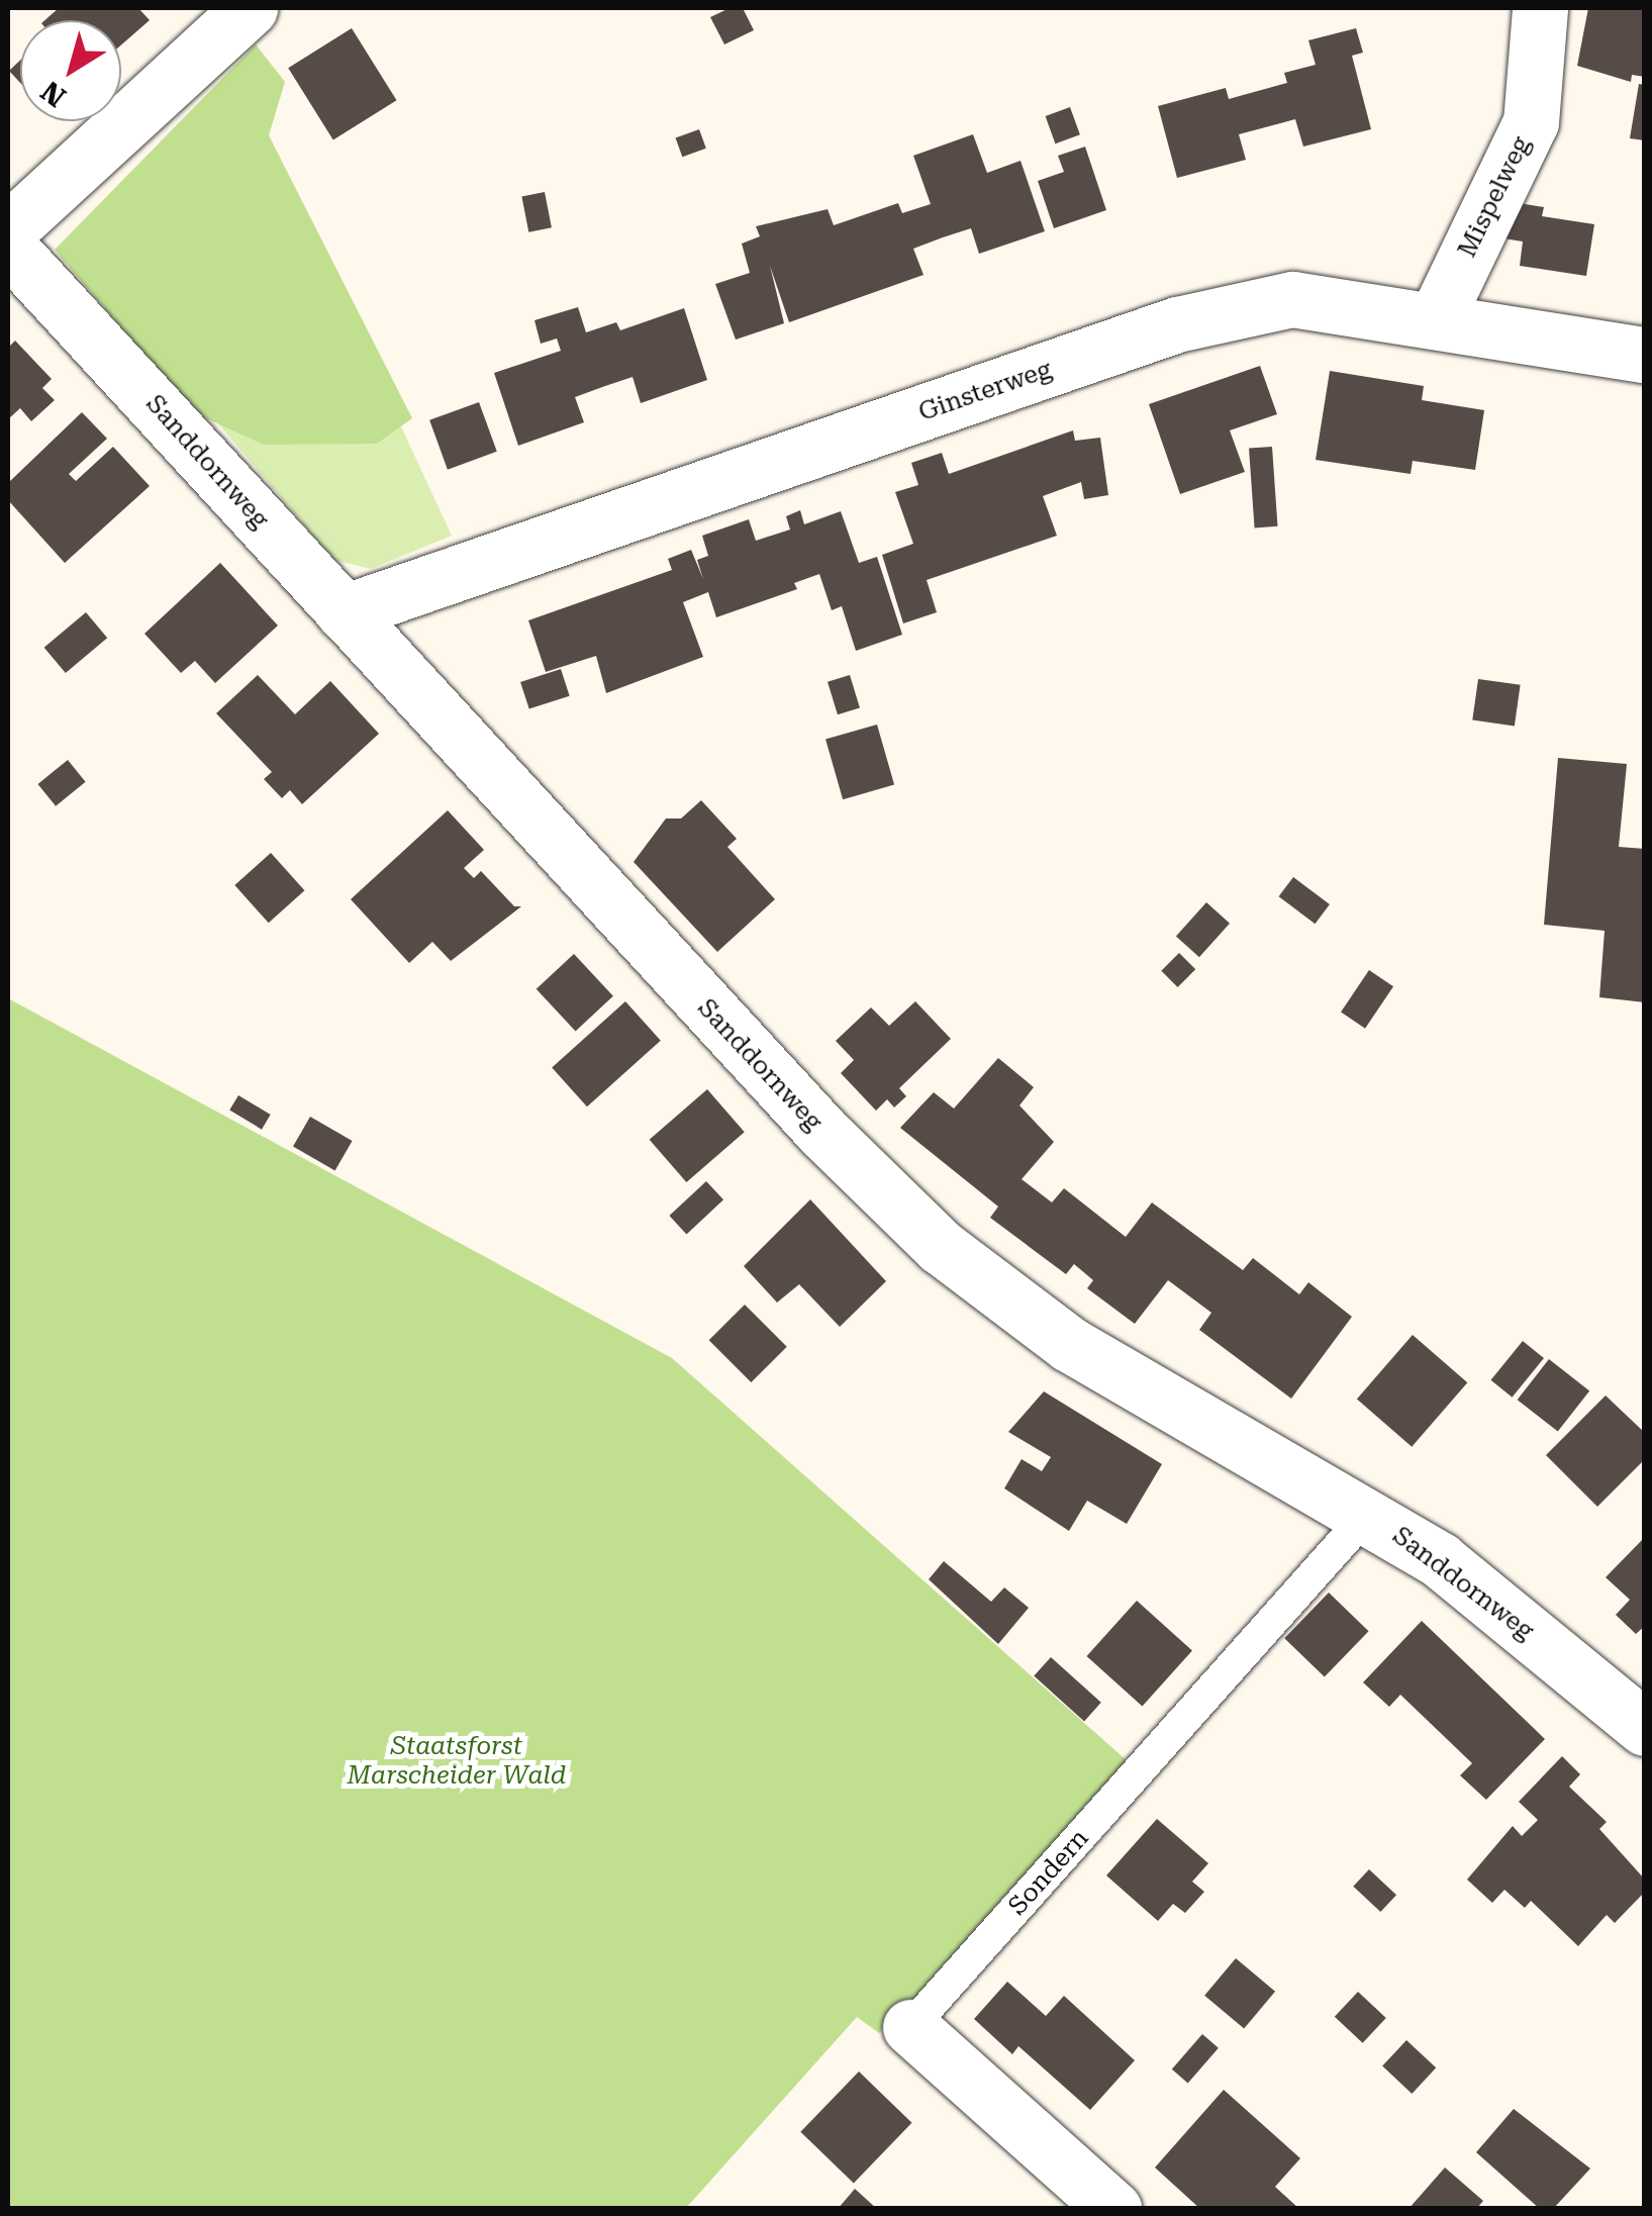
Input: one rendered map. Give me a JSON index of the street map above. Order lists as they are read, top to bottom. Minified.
{"streets":{"street":["Mispelweg","Ginsterweg","Sanddornweg","Sondern"]},"crossings":[["Mispelweg","Ginsterweg"],["Ginsterweg","Sanddornweg"],["Sanddornweg","Sondern"]],"parks":["Staatsforst Marscheider Wald"],"north":"bottom left"}
